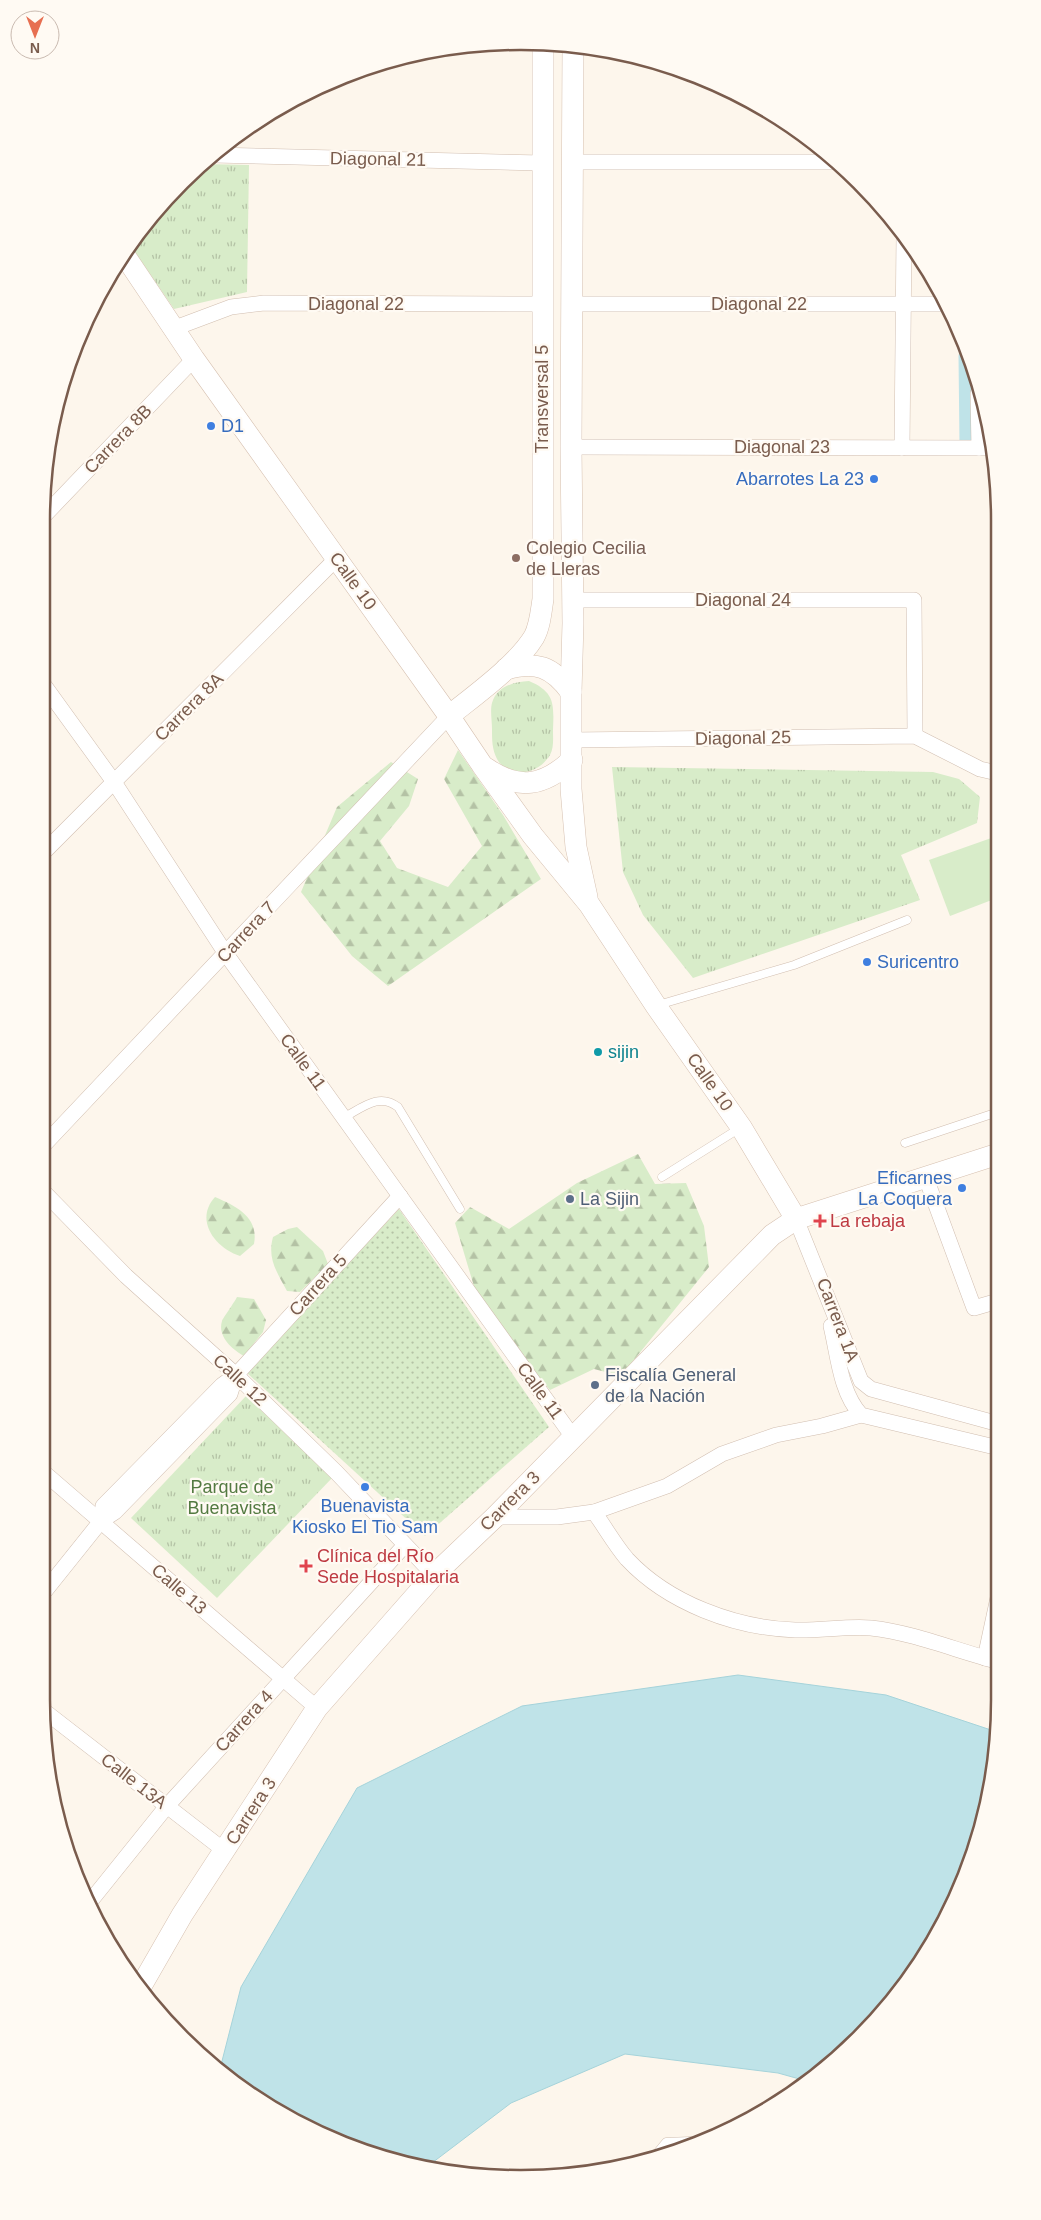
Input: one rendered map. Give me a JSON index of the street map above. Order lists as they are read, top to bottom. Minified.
{"streets":{"street":["Diagonal 21","Diagonal 22","Transversal 5","Carrera 8B","Diagonal 23","Calle 10","Diagonal 24","Carrera 8A","Diagonal 25","Carrera 7","Calle 11","Carrera 5","Carrera 1A","Calle 12","Carrera 3","Calle 13","Carrera 4","Calle 13A"]},"crossings":[["Diagonal 21","Transversal 5"],["Diagonal 22","Transversal 5"],["Diagonal 22","Calle 10"],["Transversal 5","Diagonal 23"],["Transversal 5","Calle 10"],["Transversal 5","Diagonal 24"],["Transversal 5","Diagonal 25"],["Transversal 5","Carrera 7"],["Carrera 8B","Calle 10"],["Calle 10","Carrera 8A"],["Calle 10","Diagonal 25"],["Calle 10","Carrera 7"],["Calle 10","Carrera 1A"],["Calle 10","Carrera 3"],["Diagonal 24","Diagonal 25"],["Carrera 8A","Calle 11"],["Diagonal 25","Carrera 7"],["Carrera 7","Calle 11"],["Calle 11","Carrera 5"],["Calle 11","Carrera 3"],["Carrera 5","Calle 12"],["Carrera 5","Calle 13"],["Calle 12","Carrera 3"],["Calle 12","Carrera 4"],["Carrera 3","Calle 13"],["Carrera 3","Calle 13A"],["Calle 13","Carrera 4"],["Carrera 4","Calle 13A"]],"parks":["Parque de Buenavista"],"places":{"other":["D1","Abarrotes La 23","Colegio Cecilia de Lleras","Suricentro","sijin","Eficarnes La Coquera","La Sijin","Fiscalía General de la Nación","Buenavista Kiosko El Tio Sam"],"health":["La rebaja","Clínica del Río Sede Hospitalaria"]},"north":"bottom"}
